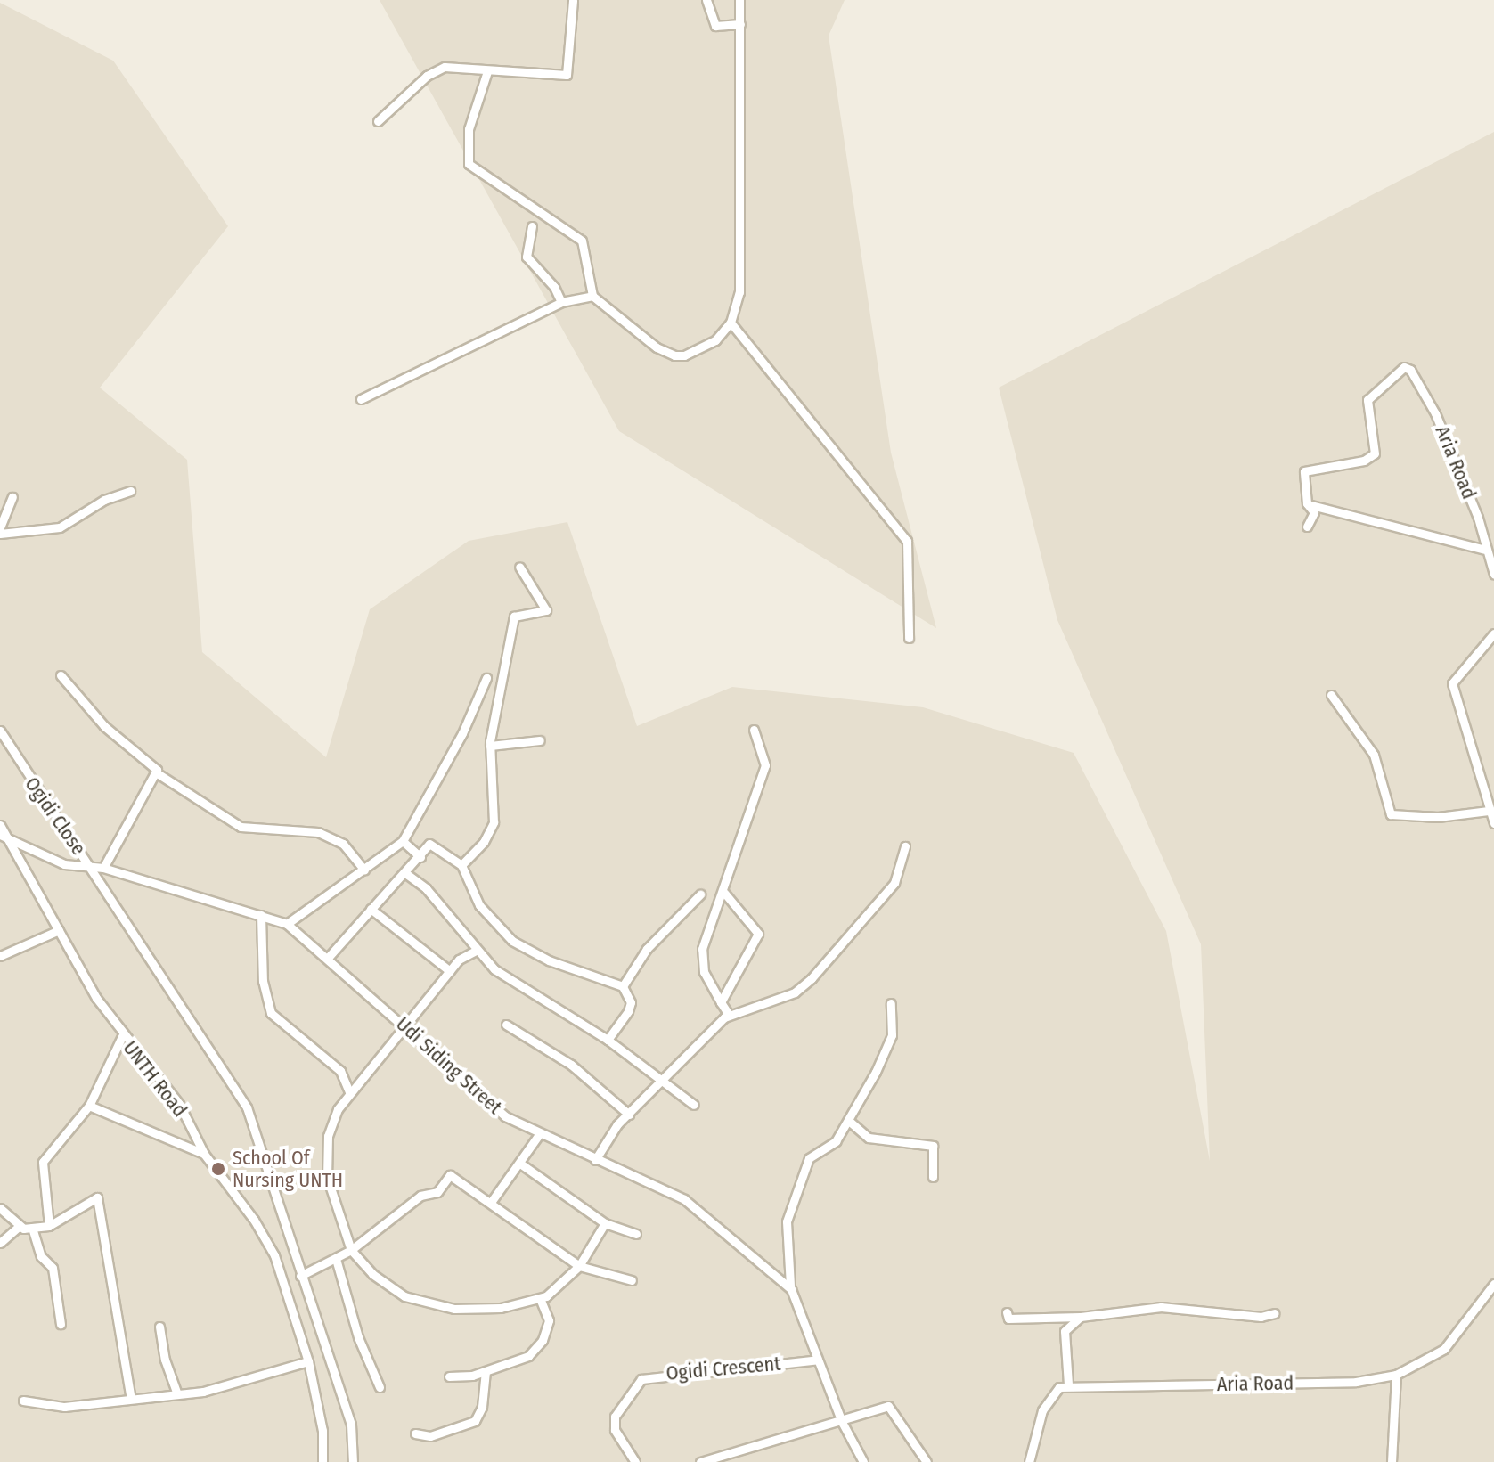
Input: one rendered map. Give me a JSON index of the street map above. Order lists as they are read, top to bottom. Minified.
{"streets":{"street":["Aria Road","Ogidi Close","Udi Siding Street","UNTH Road","Ogidi Crescent"]},"crossings":[["Ogidi Close","Udi Siding Street"],["Udi Siding Street","UNTH Road"],["Udi Siding Street","Ogidi Crescent"]],"places":["School Of Nursing UNTH"]}
